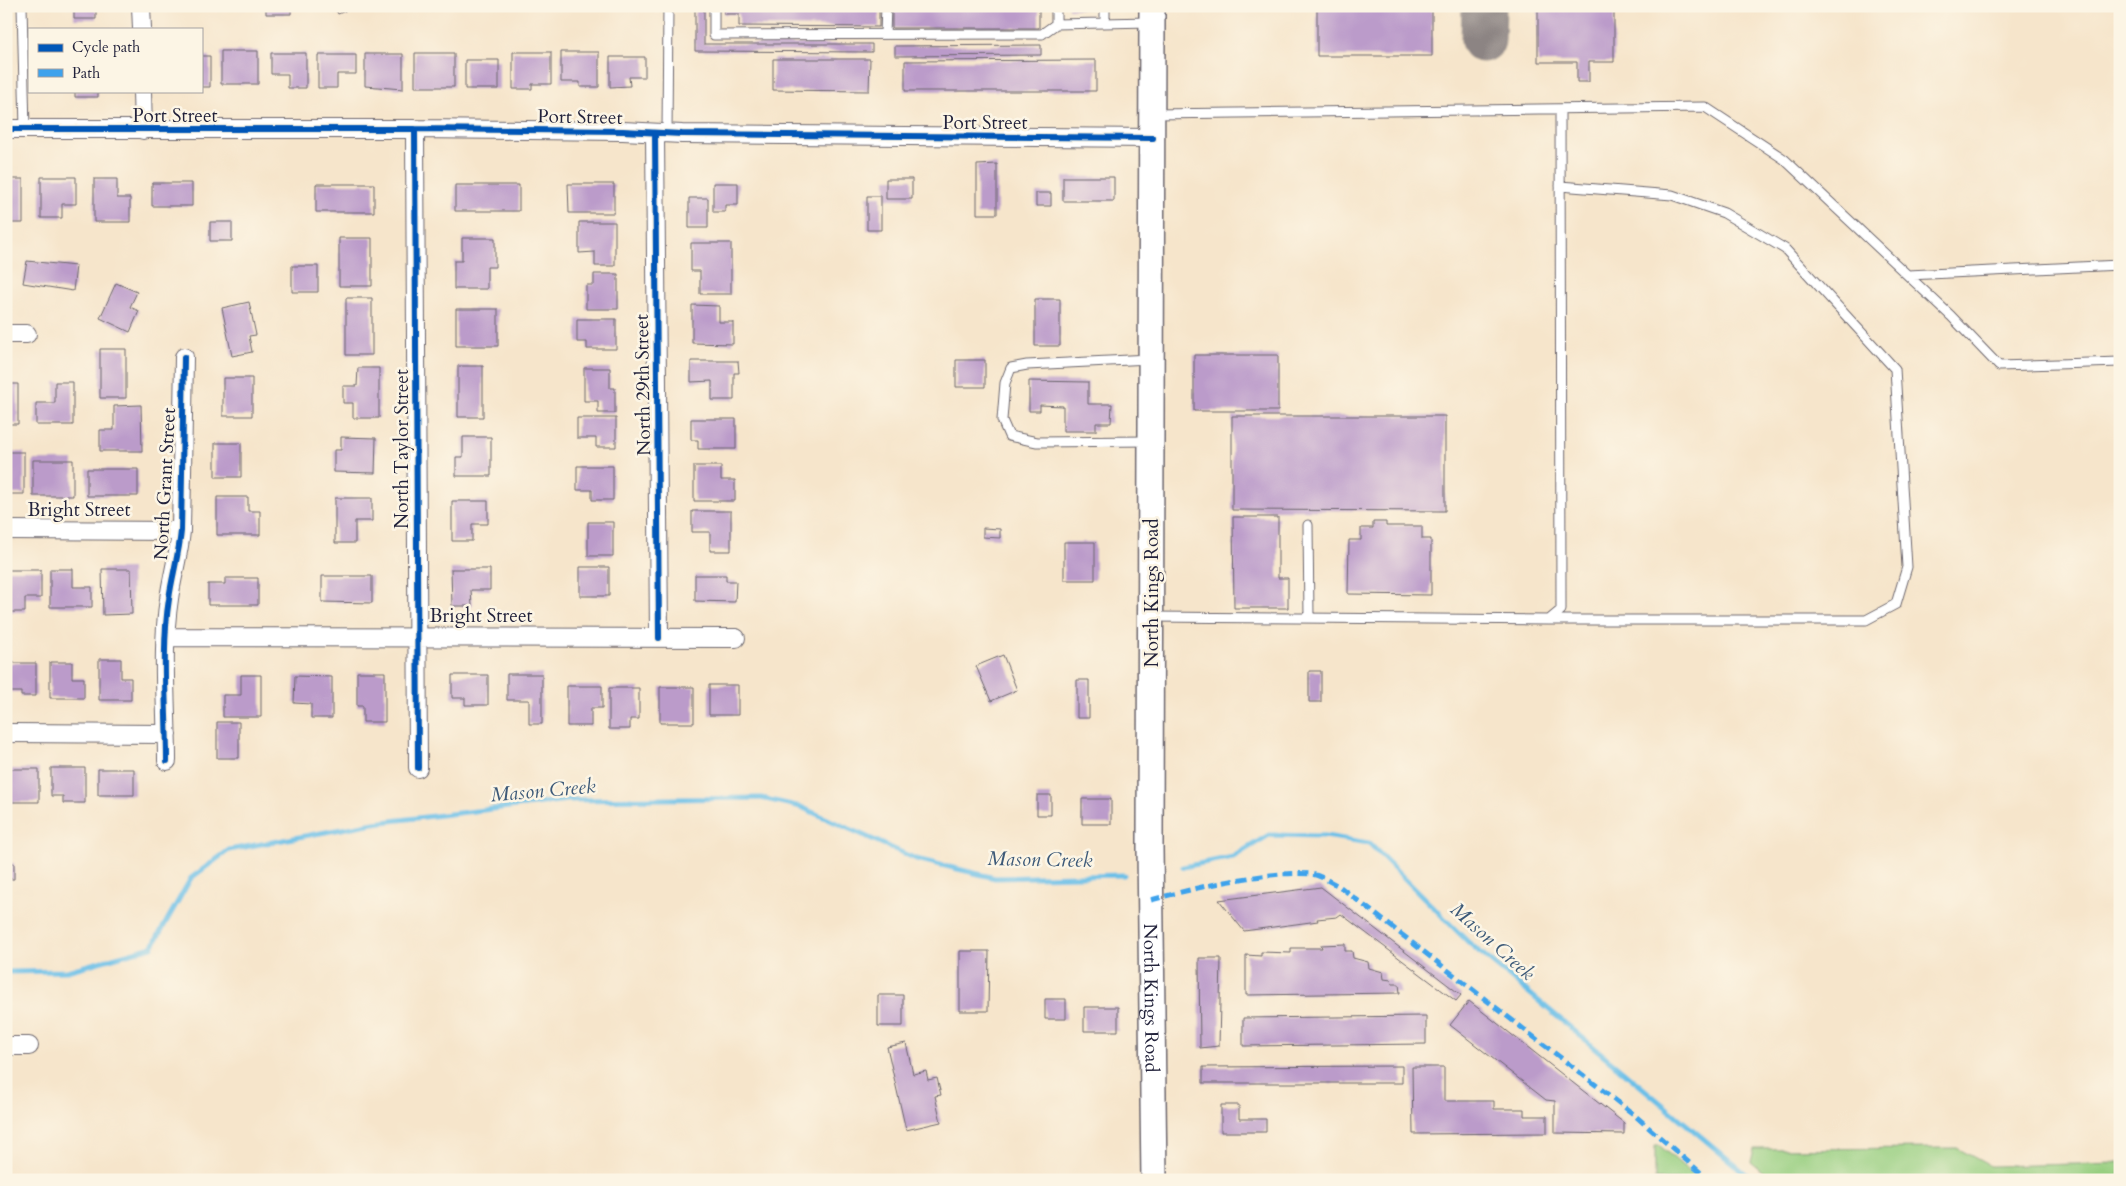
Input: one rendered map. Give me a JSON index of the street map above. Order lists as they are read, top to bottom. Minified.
{"streets":{"main road":["North Kings Road"],"street":["Port Street","North 29th Street","North Taylor Street","North Grant Street","Bright Street"]},"crossings":[["Port Street","North 29th Street"],["Port Street","North Taylor Street"],["Port Street","North Kings Road"],["North 29th Street","Bright Street"],["North Taylor Street","Bright Street"],["North Grant Street","Bright Street"]],"water":["Mason Creek"],"legend":["Cycle path","Path"]}
